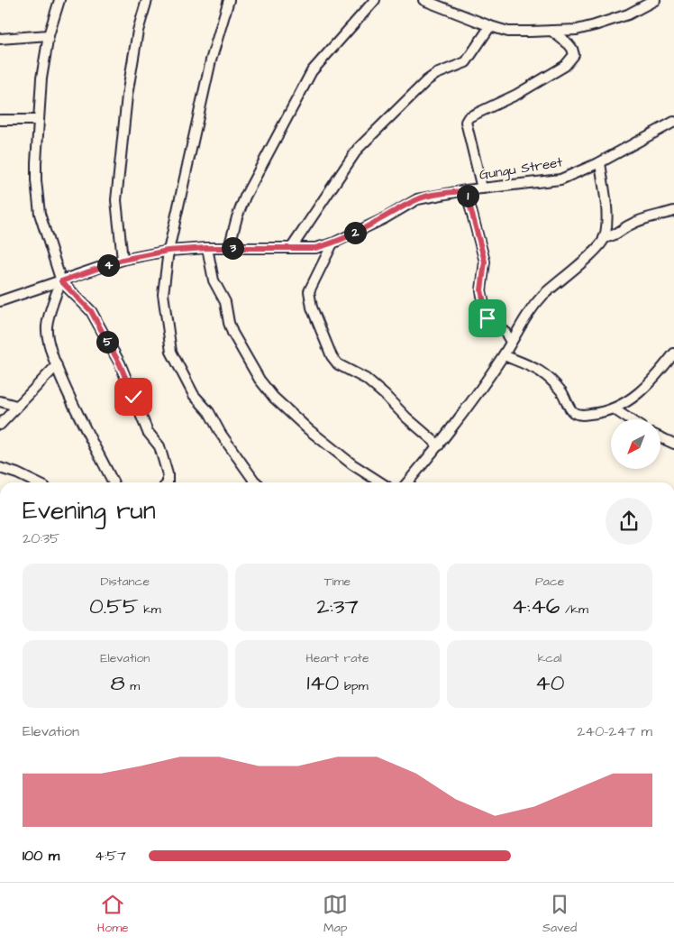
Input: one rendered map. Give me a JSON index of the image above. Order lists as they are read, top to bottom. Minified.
{"streets":{"street":["Gungu Street"]},"north":"bottom left","page":{"pins":["1","2","3","4","5"],"heading":["Evening run","20:35"],"stats":[["Distance","0.55 km"],["Time","2:37"],["Pace","4:46 /km"],["Elevation","8 m"],["Heart rate","140 bpm"],["kcal","40"]],"chart":["Elevation","240–247 m"],"list":[{"name":"100 m","note":"4:57"}],"tabs":["Home","Map","Saved"]}}
